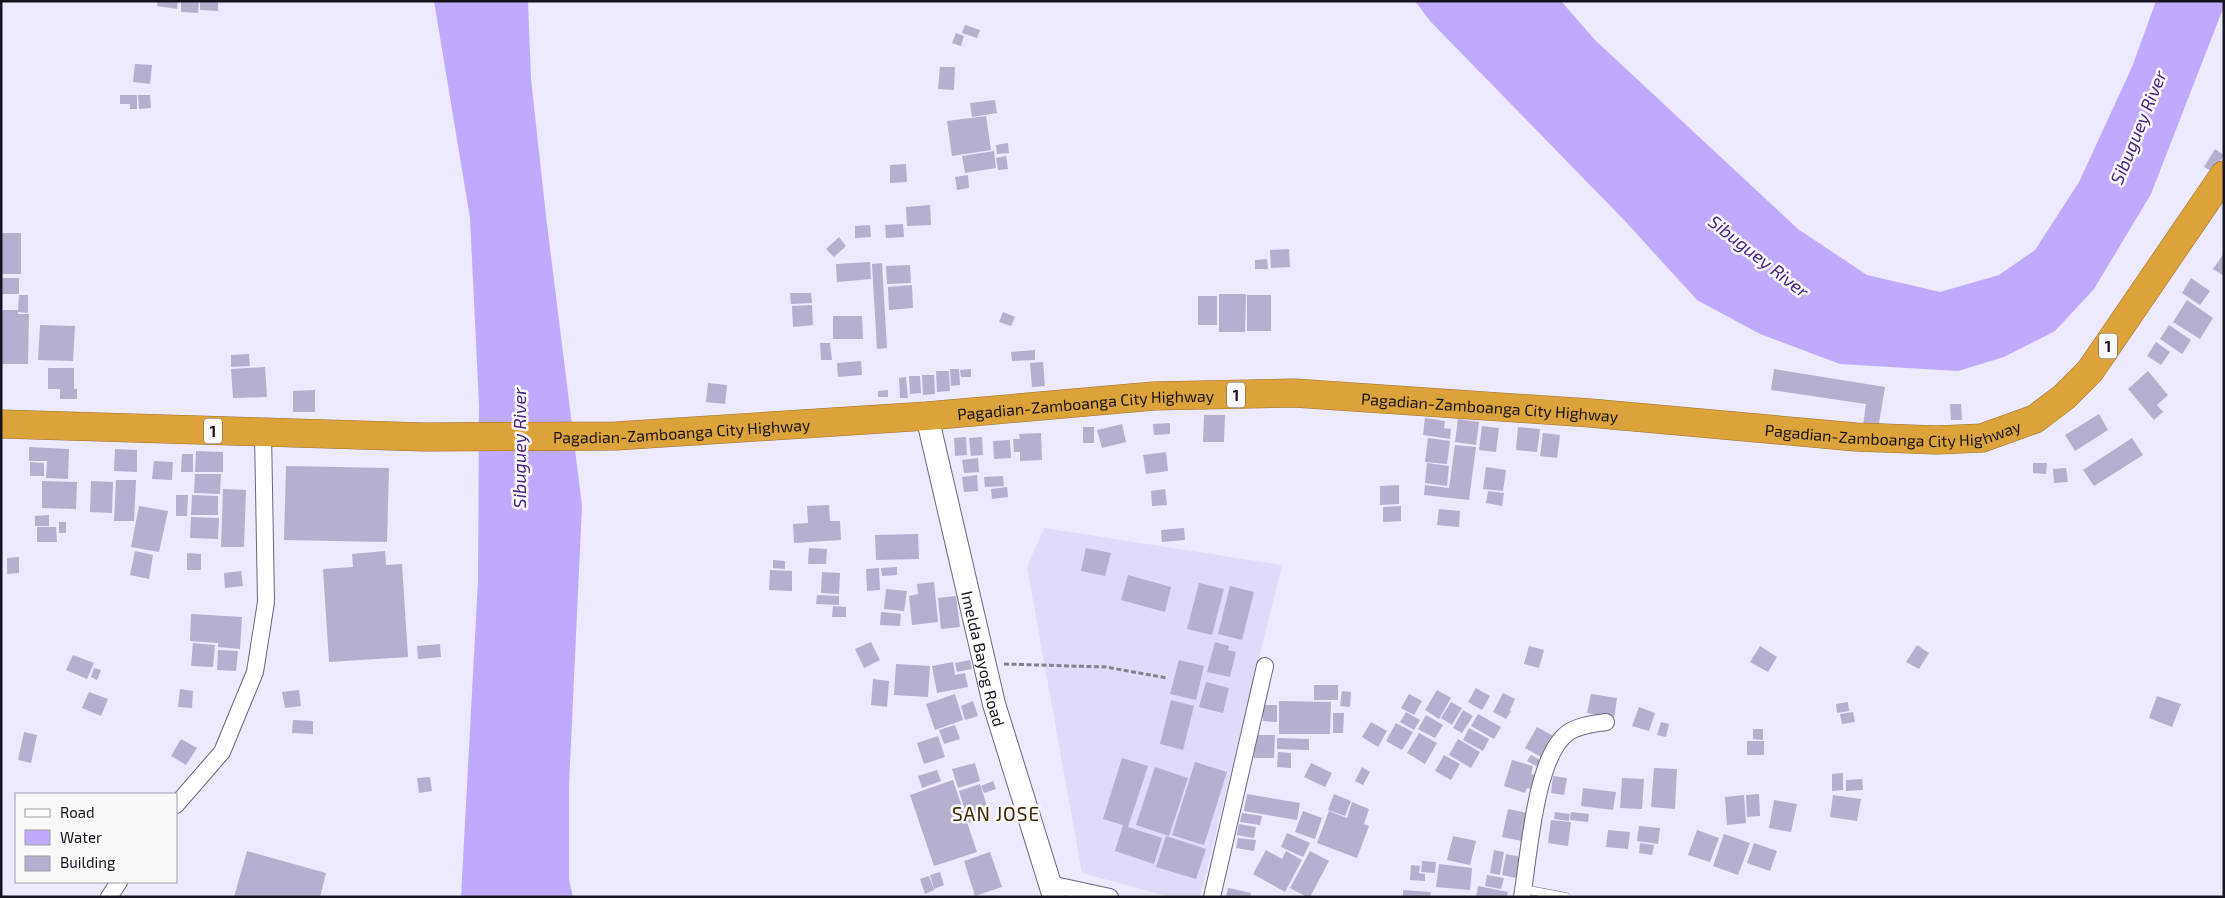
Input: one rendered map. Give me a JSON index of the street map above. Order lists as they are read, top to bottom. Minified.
{"streets":{"highway":["1","Pagadian-Zamboanga City Highway"],"main road":["Imelda Bayog Road"]},"crossings":[["Pagadian-Zamboanga City Highway","Imelda Bayog Road"]],"districts":["SAN JOSE"],"water":["Sibuguey River"],"legend":["Road","Water","Building"]}
